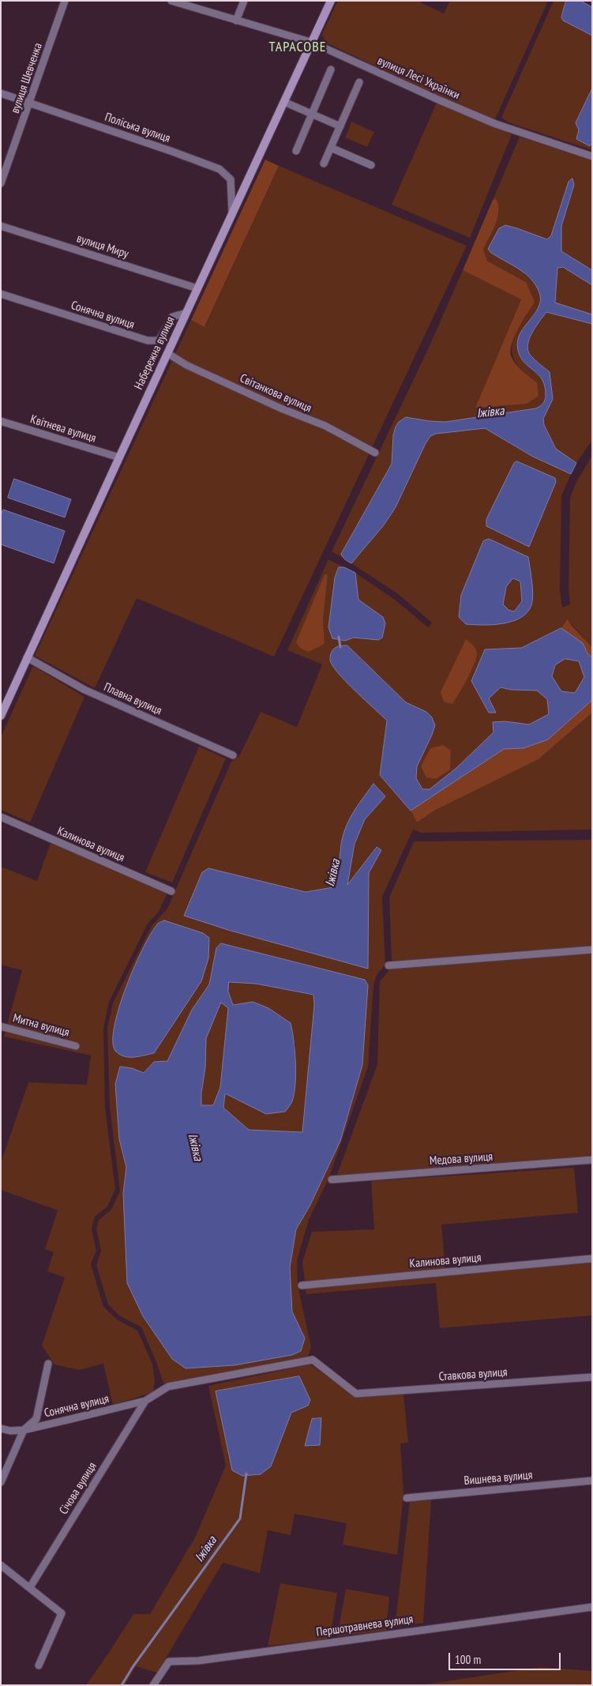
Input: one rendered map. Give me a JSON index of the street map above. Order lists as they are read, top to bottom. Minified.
{"streets":{"street":["вулиця Шевченка","вулиця Лесі Українки","Поліська вулиця","вулиця Миру","Сонячна вулиця","Набережна вулиця","Світанкова вулиця","Квітнева вулиця","Плавна вулиця","Калинова вулиця","Митна вулиця","Медова вулиця","Ставкова вулиця","Вишнева вулиця","Січова вулиця","Першотравнева вулиця"]},"crossings":[["вулиця Шевченка","Поліська вулиця"],["вулиця Лесі Українки","Набережна вулиця"],["Поліська вулиця","Набережна вулиця"],["вулиця Миру","Набережна вулиця"],["Сонячна вулиця","Набережна вулиця"],["Сонячна вулиця","Ставкова вулиця"],["Сонячна вулиця","Січова вулиця"],["Набережна вулиця","Світанкова вулиця"],["Набережна вулиця","Квітнева вулиця"],["Набережна вулиця","Плавна вулиця"]],"districts":["ТАРАСОВЕ"],"water":["Іжівка"],"scale_bar":"100 m"}
